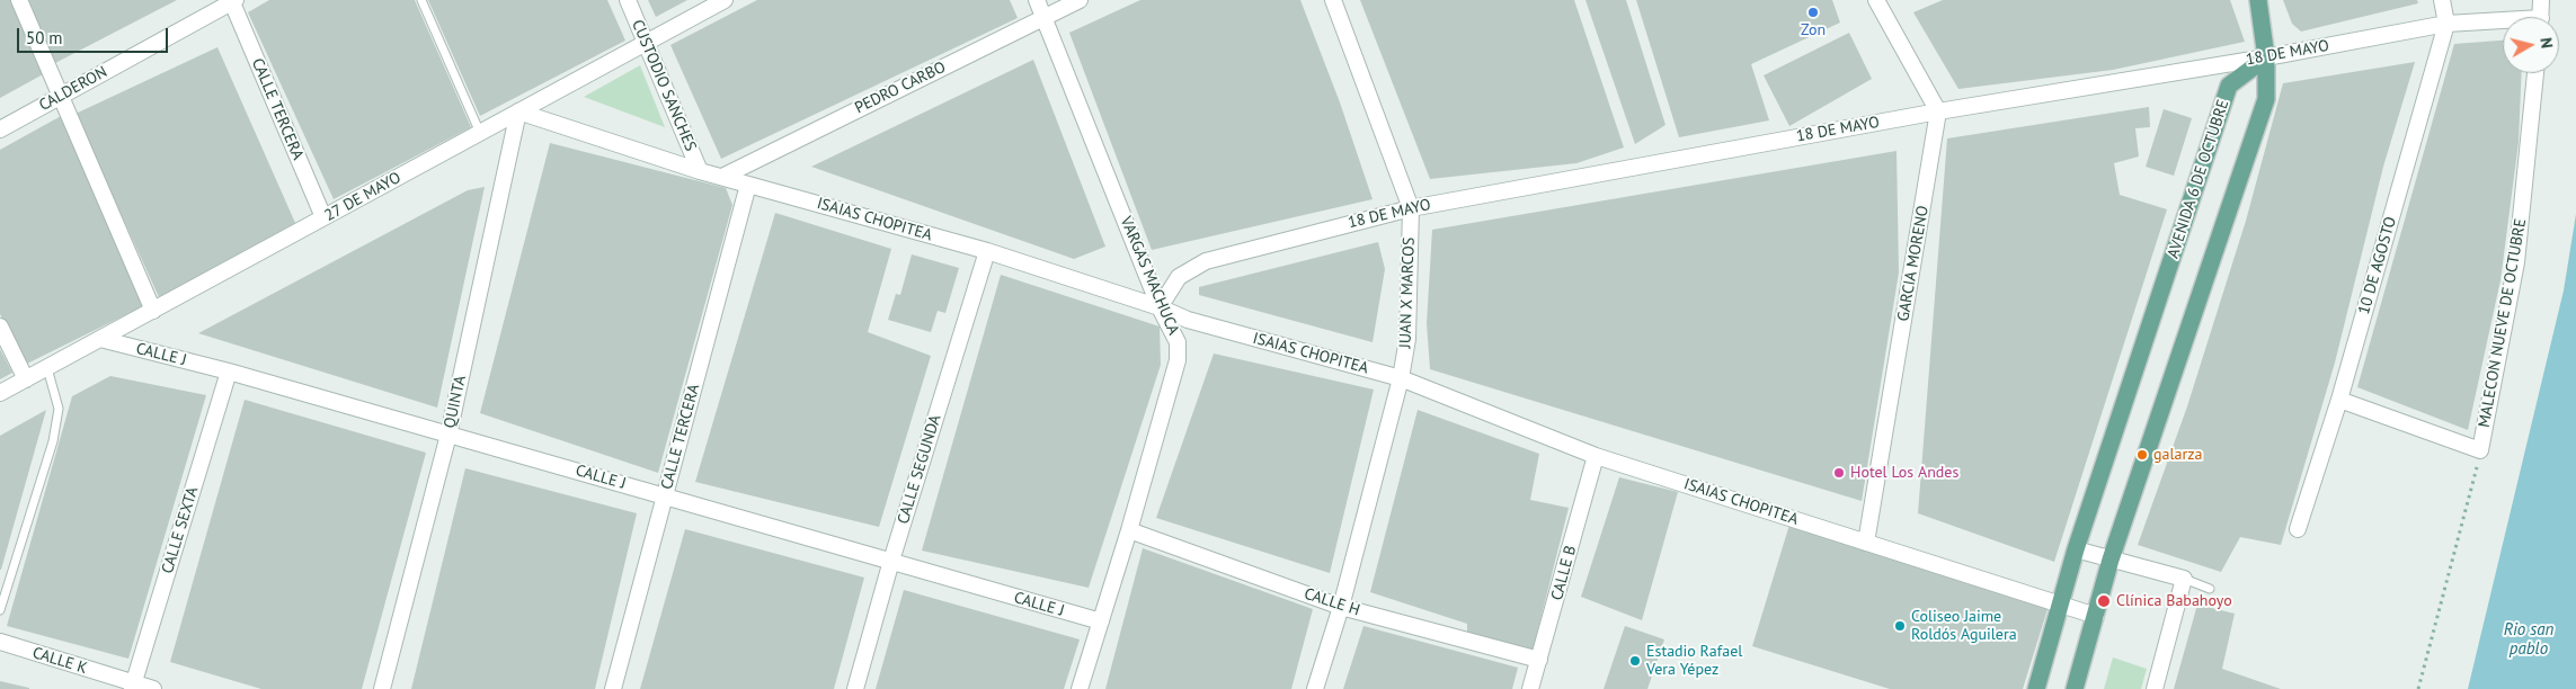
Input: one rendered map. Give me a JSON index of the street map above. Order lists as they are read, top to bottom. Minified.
{"streets":{"main road":["AVENIDA 6 DE OCTUBRE"],"street":["18 DE MAYO","CUSTODIO SANCHES","PEDRO CARBO","CALDERON","CALLE TERCERA","27 DE MAYO","ISAIAS CHOPITEA","GARCIA MORENO","10 DE AGOSTO","VARGAS MACHUCA","JUAN X MARCOS","MALECON NUEVE DE OCTUBRE","CALLE J","QUINTA","CALLE SEGUNDA","CALLE SEXTA","CALLE B","CALLE H","CALLE K"]},"crossings":[["18 DE MAYO","AVENIDA 6 DE OCTUBRE"],["18 DE MAYO","ISAIAS CHOPITEA"],["18 DE MAYO","GARCIA MORENO"],["18 DE MAYO","10 DE AGOSTO"],["18 DE MAYO","VARGAS MACHUCA"],["18 DE MAYO","JUAN X MARCOS"],["CUSTODIO SANCHES","27 DE MAYO"],["CUSTODIO SANCHES","ISAIAS CHOPITEA"],["PEDRO CARBO","ISAIAS CHOPITEA"],["PEDRO CARBO","VARGAS MACHUCA"],["CALDERON","CALLE TERCERA"],["CALLE TERCERA","27 DE MAYO"],["CALLE TERCERA","ISAIAS CHOPITEA"],["CALLE TERCERA","CALLE J"],["AVENIDA 6 DE OCTUBRE","ISAIAS CHOPITEA"],["27 DE MAYO","ISAIAS CHOPITEA"],["27 DE MAYO","CALLE J"],["27 DE MAYO","QUINTA"],["ISAIAS CHOPITEA","GARCIA MORENO"],["ISAIAS CHOPITEA","VARGAS MACHUCA"],["ISAIAS CHOPITEA","JUAN X MARCOS"],["ISAIAS CHOPITEA","QUINTA"],["ISAIAS CHOPITEA","CALLE SEGUNDA"],["ISAIAS CHOPITEA","CALLE B"],["VARGAS MACHUCA","CALLE J"],["VARGAS MACHUCA","CALLE H"],["JUAN X MARCOS","CALLE H"],["CALLE J","QUINTA"],["CALLE J","CALLE SEGUNDA"],["CALLE J","CALLE SEXTA"],["CALLE SEXTA","CALLE K"],["CALLE B","CALLE H"]],"water":["Rio san pablo"],"places":["Zon","galarza","Hotel Los Andes","Clínica Babahoyo","Coliseo Jaime Roldós Aguilera","Estadio Rafael Vera Yépez"],"scale_bar":"50 m","north":"right"}
